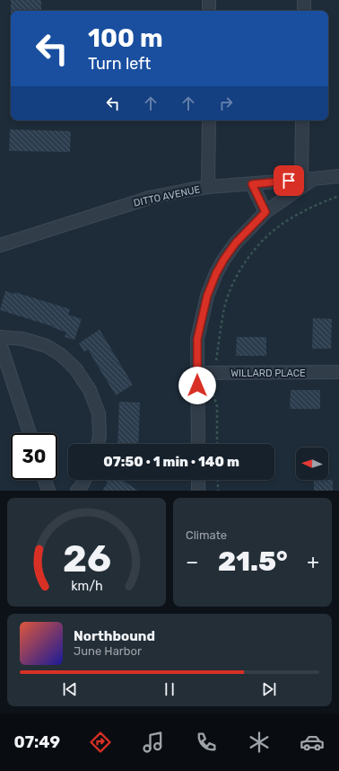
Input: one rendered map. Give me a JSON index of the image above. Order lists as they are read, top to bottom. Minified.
{"streets":{"street":["DITTO AVENUE","WILLARD PLACE"]},"north":"left","page":{"turn":["100 m","Turn left"],"limit":"30","trip":"07:50 · 1 min · 140 m","tile":"Climate","heat":["−","21.5°","+"],"song":["Northbound","June Harbor"],"tabs":"07:49","gauge":["26","km/h"]}}
